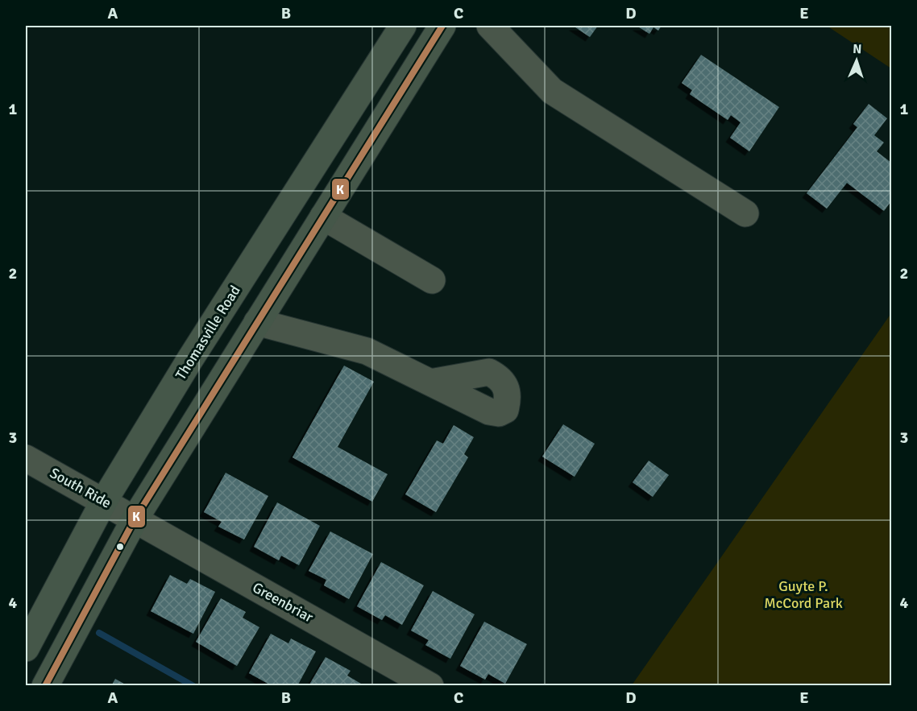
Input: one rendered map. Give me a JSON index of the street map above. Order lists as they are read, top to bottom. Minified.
{"streets":{"main road":["Thomasville Road"],"street":["South Ride","Greenbriar"]},"crossings":[["Thomasville Road","South Ride"],["South Ride","Greenbriar"]],"parks":["Guyte P. McCord Park"],"lines":["transit line K"],"north":"top","grid":{"columns":["A","B","C","D","E"],"rows":["1","2","3","4"]}}
